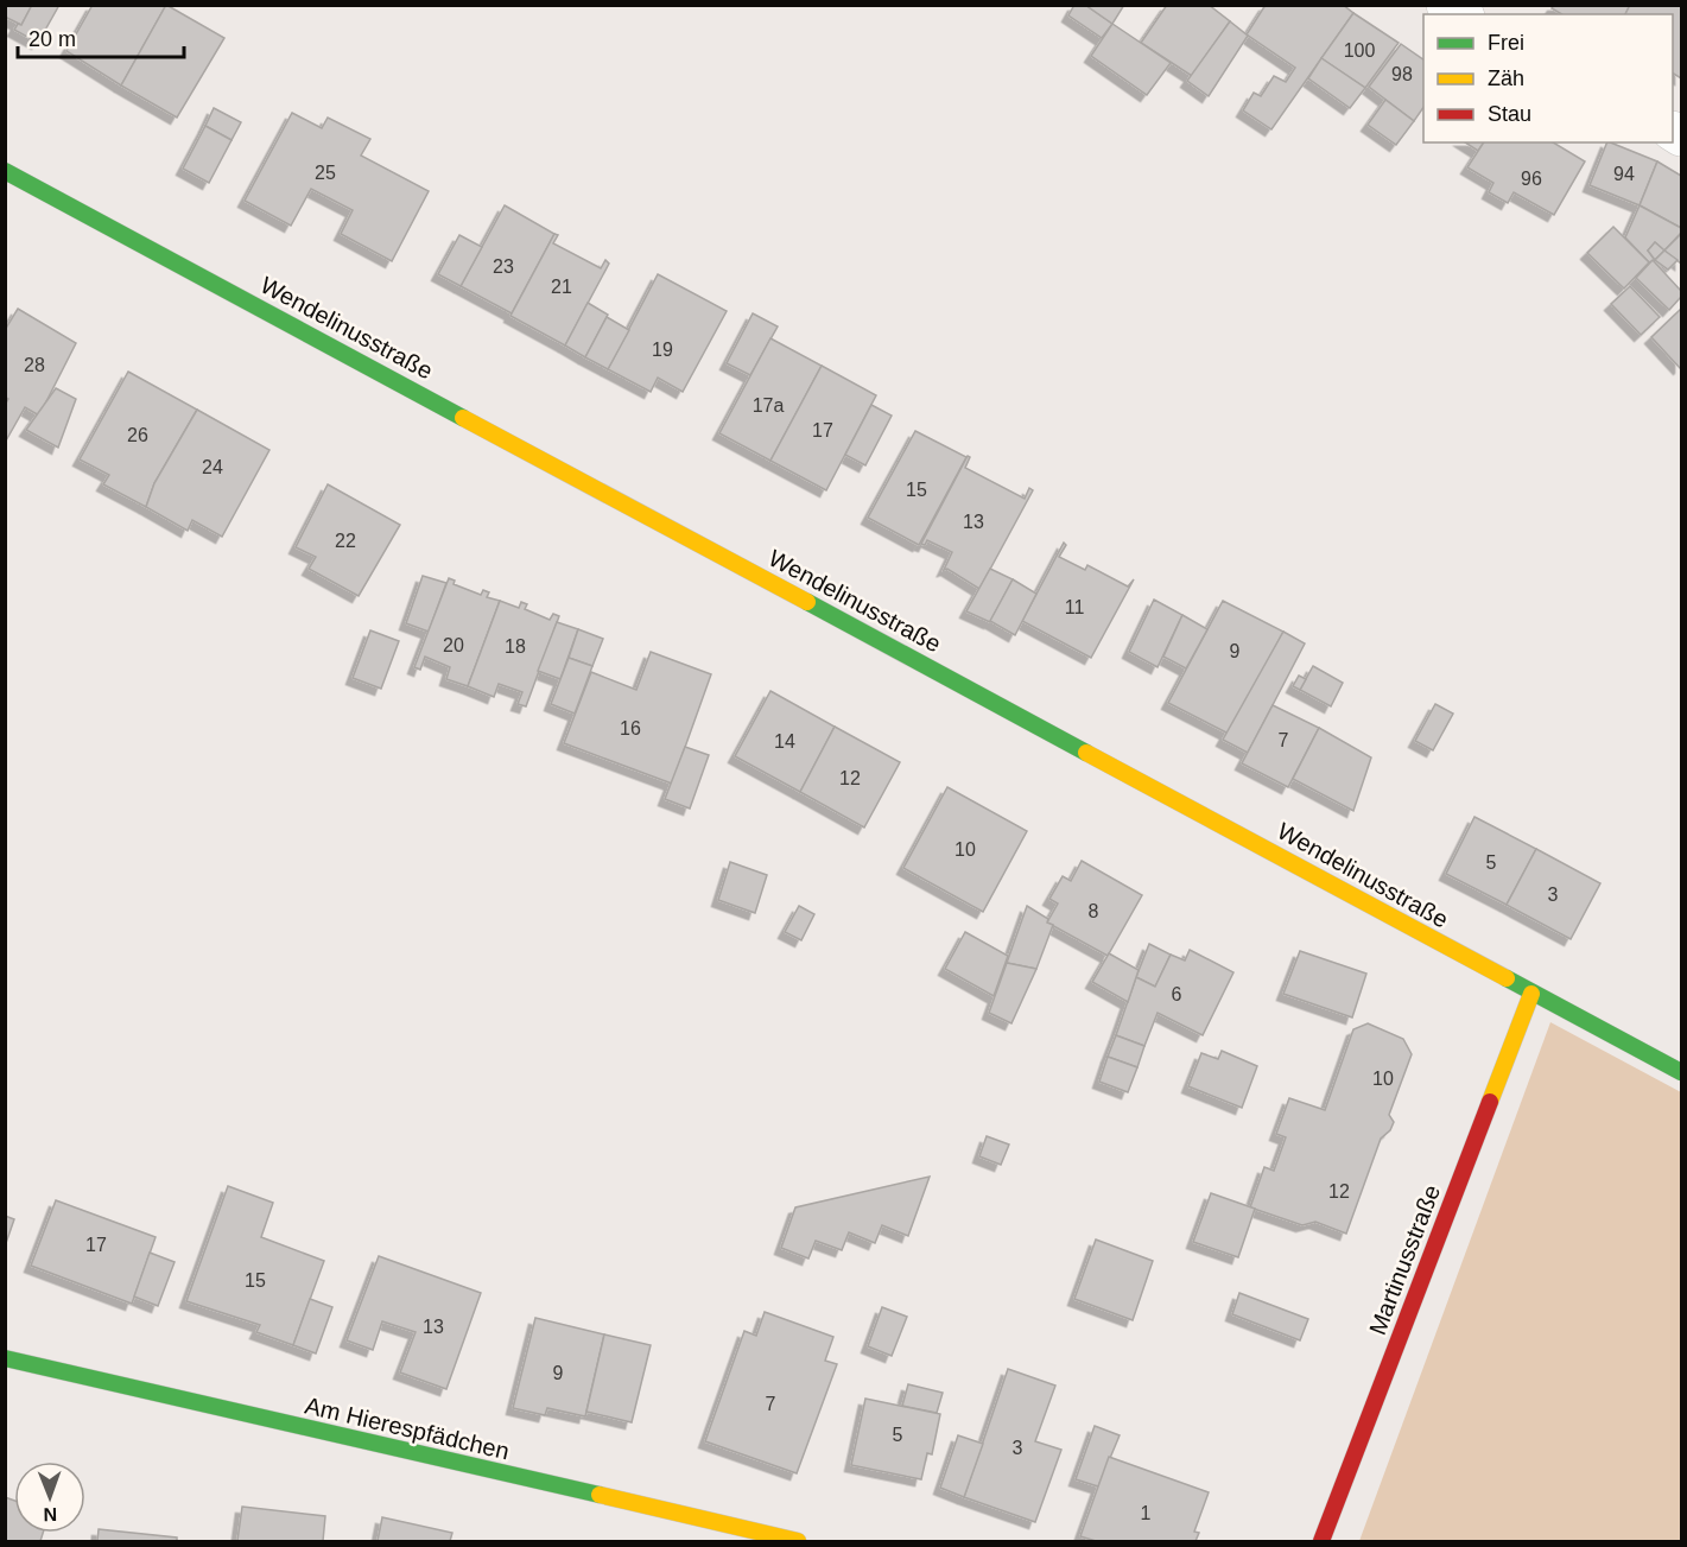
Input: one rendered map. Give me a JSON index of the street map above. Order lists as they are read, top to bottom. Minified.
{"streets":{"street":["Wendelinusstraße","Martinusstraße","Am Hierespfädchen"]},"crossings":[["Wendelinusstraße","Martinusstraße"]],"house_numbers":["100","98","25","94","96","23","21","19","28","17a","17","26","24","15","13","22","11","20","18","9","16","7","14","12","10","5","3","8","6","10","12","17","15","13","9","7","5","3","1"],"legend":["Frei","Zäh","Stau"],"scale_bar":"20 m","north":"bottom"}
